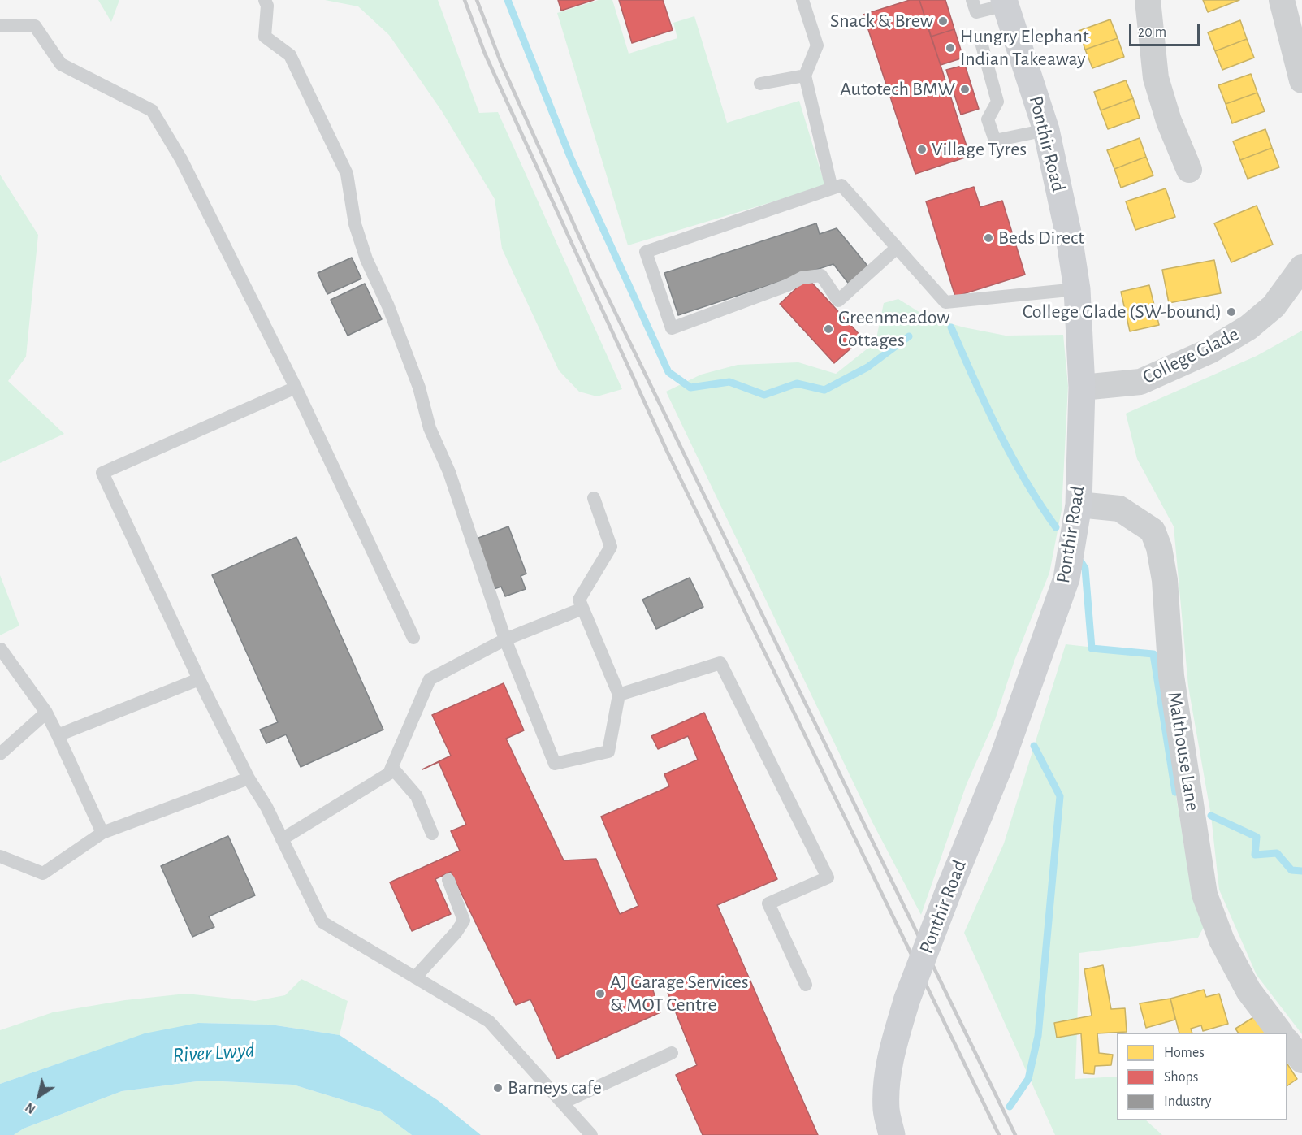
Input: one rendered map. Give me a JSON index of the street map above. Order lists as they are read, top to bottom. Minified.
{"streets":{"main road":["Ponthir Road"],"street":["College Glade","Malthouse Lane"]},"crossings":[["Ponthir Road","College Glade"],["Ponthir Road","Malthouse Lane"]],"water":["River Lwyd"],"places":["Snack & Brew","Hungry Elephant Indian Takeaway","Autotech BMW","Village Tyres","Beds Direct","College Glade (SW-bound)","Greenmeadow Cottages","AJ Garage Services & MOT Centre","Barneys cafe"],"legend":["Homes","Shops","Industry"],"scale_bar":"20 m","north":"bottom left"}
